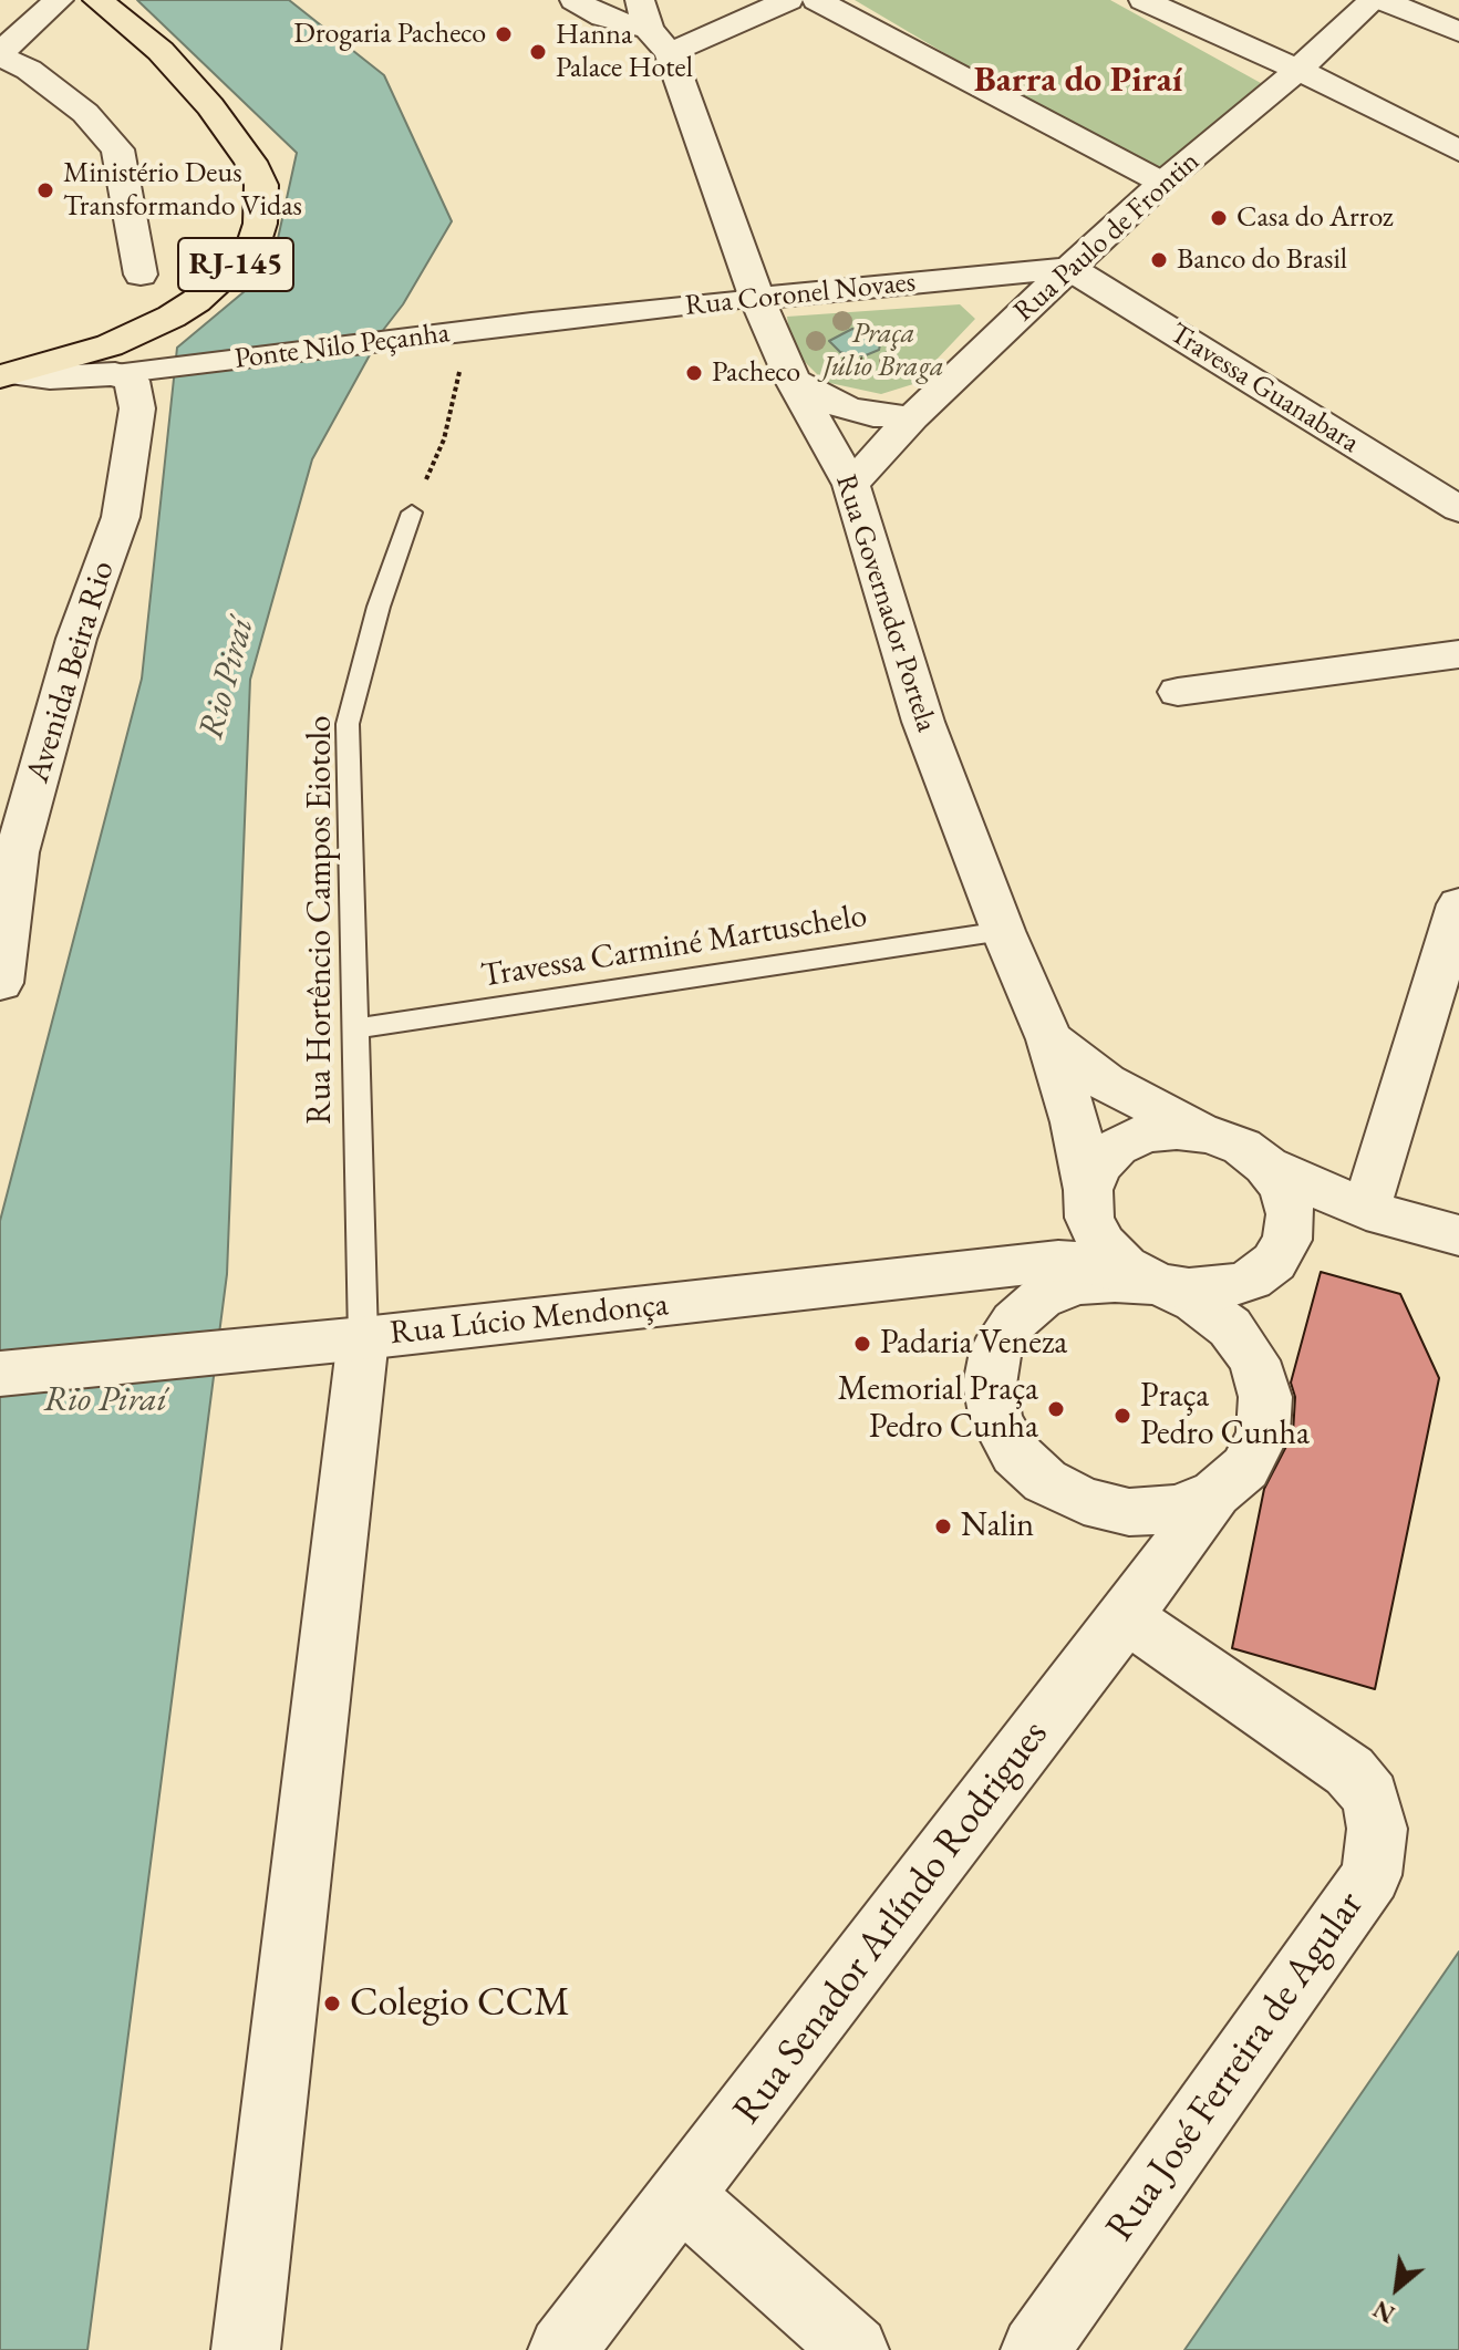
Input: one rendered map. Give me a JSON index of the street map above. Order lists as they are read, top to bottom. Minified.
{"streets":{"main road":["RJ-145"],"street":["Rua Paulo de Frontin","Rua Coronel Novaes","Ponte Nilo Peçanha","Travessa Guanabara","Rua Governador Portela","Avenida Beira Rio","Rua Lúcio Mendonça","Rua Senador Arlíndo Rodrigues","Rua José Ferreira de Agular"],"lane":["Rua Hortêncio Campos Eiotolo","Travessa Carminé Martuschelo"]},"crossings":[["Rua Paulo de Frontin","Rua Coronel Novaes"],["Rua Paulo de Frontin","Travessa Guanabara"],["Rua Paulo de Frontin","Rua Governador Portela"],["RJ-145","Ponte Nilo Peçanha"],["RJ-145","Avenida Beira Rio"],["Rua Coronel Novaes","Ponte Nilo Peçanha"],["Rua Coronel Novaes","Travessa Guanabara"],["Rua Coronel Novaes","Rua Governador Portela"],["Ponte Nilo Peçanha","Avenida Beira Rio"],["Rua Governador Portela","Travessa Carminé Martuschelo"],["Rua Governador Portela","Rua Lúcio Mendonça"],["Rua Hortêncio Campos Eiotolo","Travessa Carminé Martuschelo"],["Rua Hortêncio Campos Eiotolo","Rua Lúcio Mendonça"],["Rua Lúcio Mendonça","Rua Senador Arlíndo Rodrigues"],["Rua Senador Arlíndo Rodrigues","Rua José Ferreira de Agular"]],"districts":["Barra do Piraí"],"water":["Rio Piraí"],"parks":["Praça Júlio Braga"],"places":["Drogaria Pacheco","Hanna Palace Hotel","Ministério Deus Transformando Vidas","Casa do Arroz","Banco do Brasil","Pacheco","Padaria Veneza","Memorial Praça Pedro Cunha","Praça Pedro Cunha","Nalin","Colegio CCM"],"north":"bottom left"}
